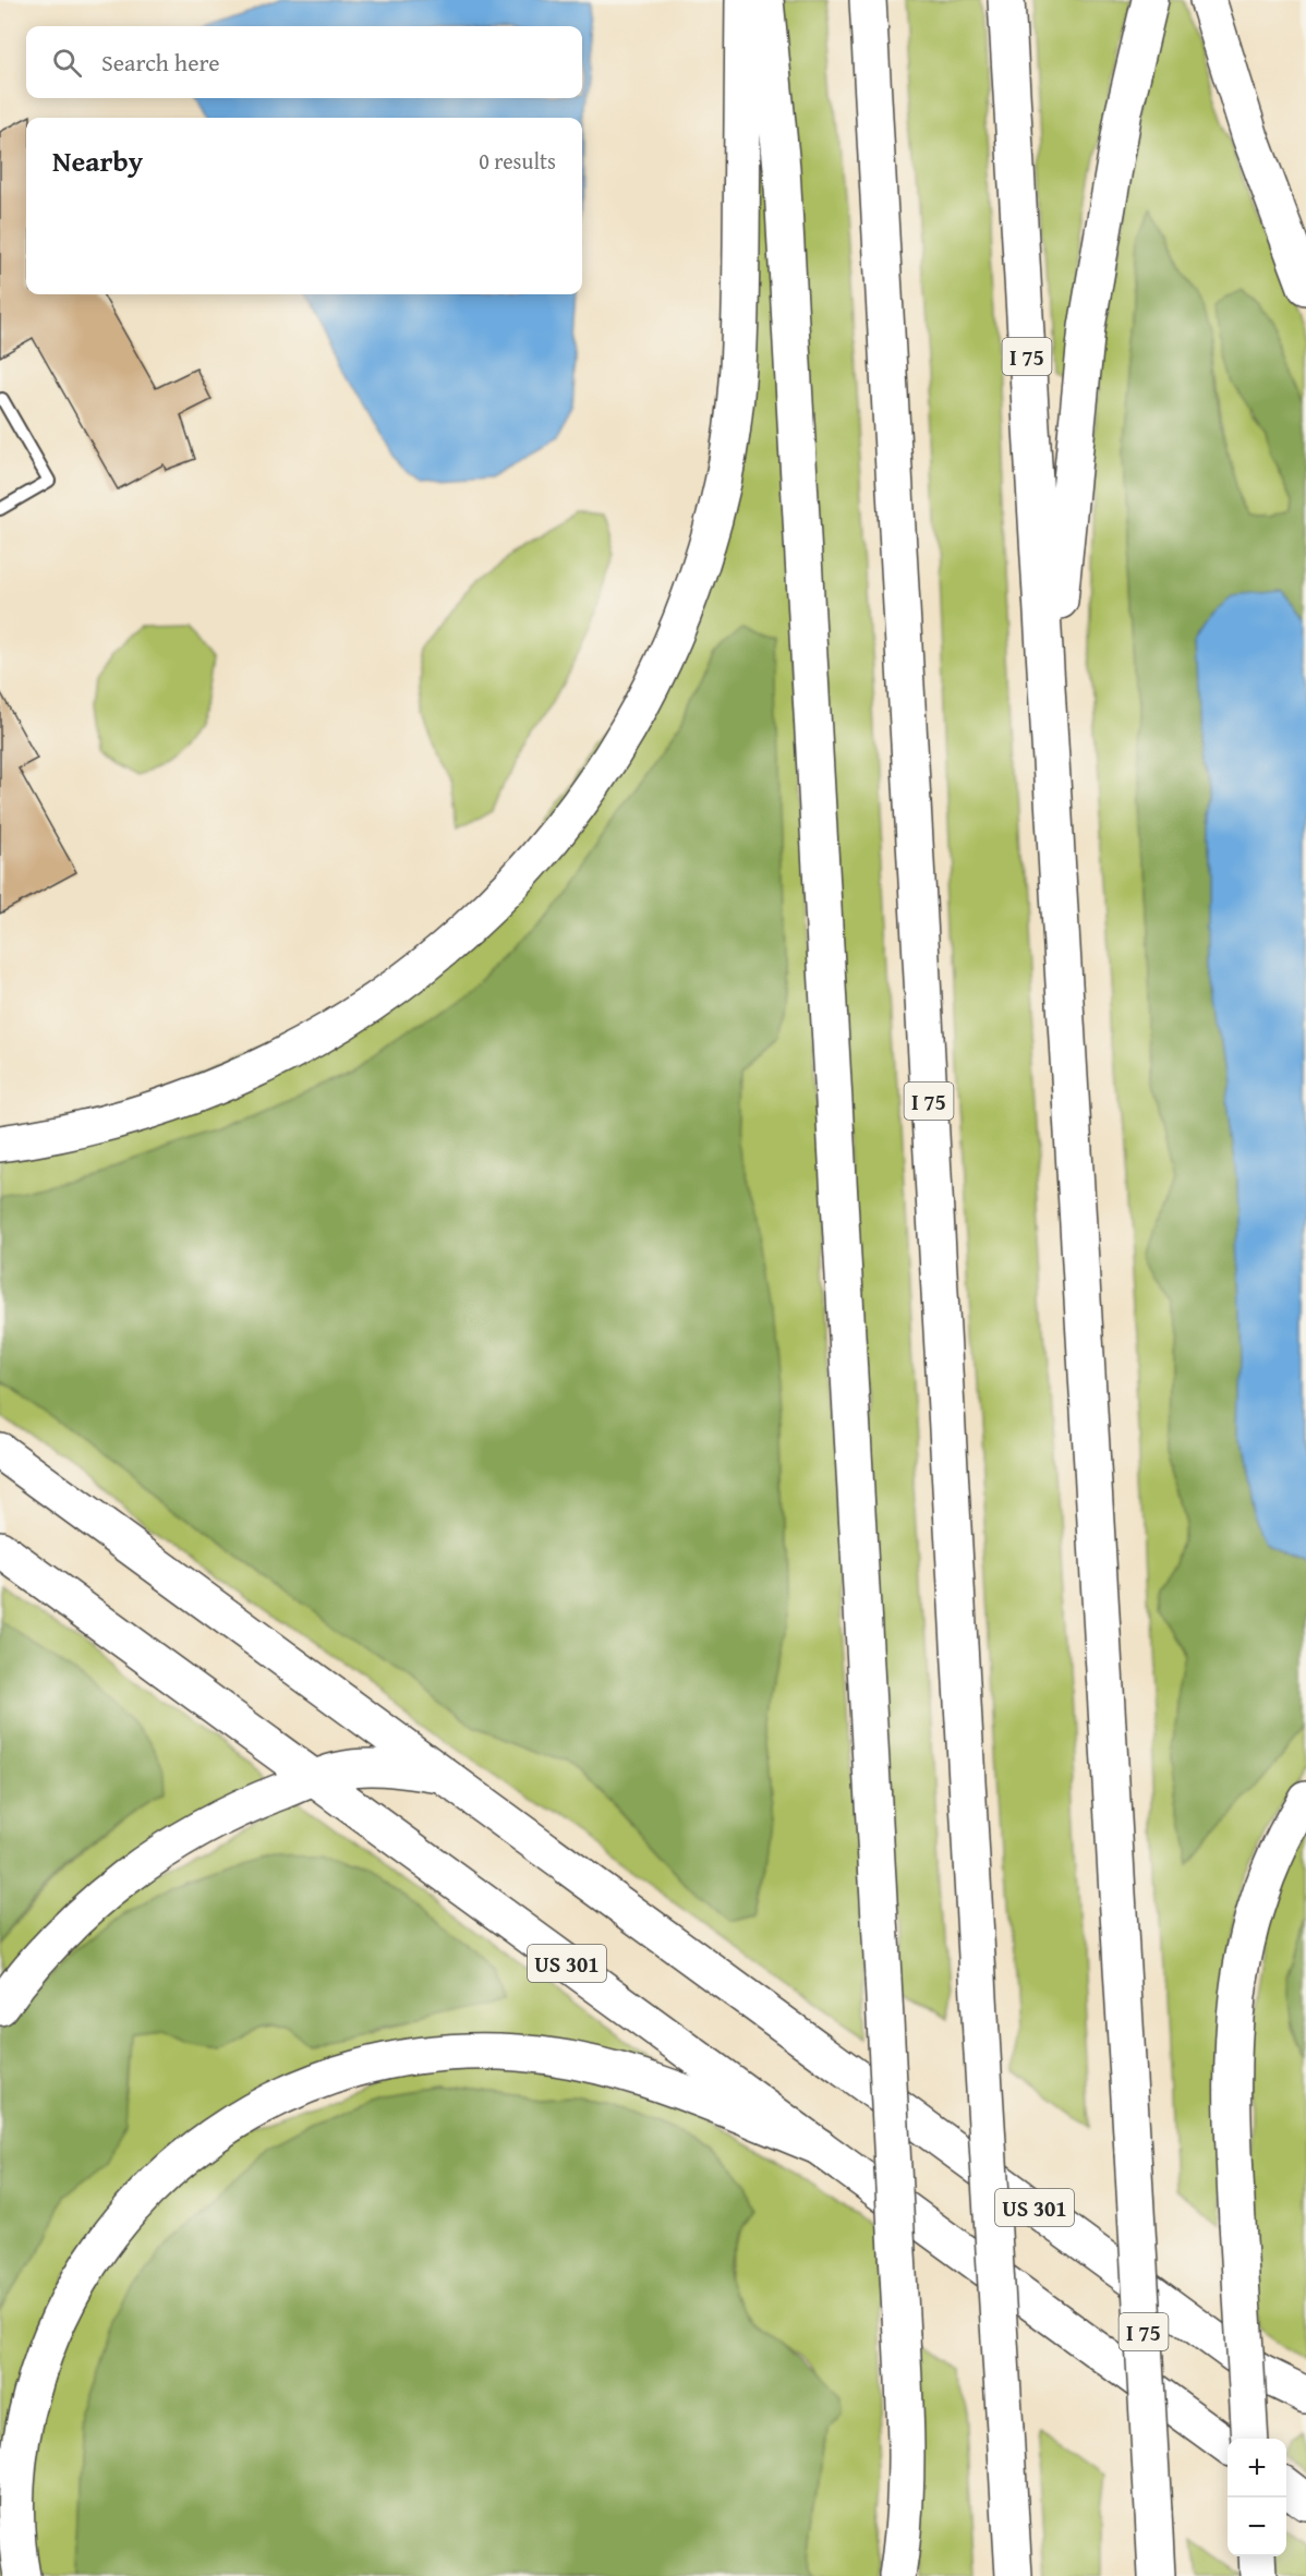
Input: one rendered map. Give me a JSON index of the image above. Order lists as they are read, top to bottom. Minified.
{"streets":{"main road":["I 75","US 301"]},"page":{"search":"Search here","heading":["Nearby","0 results"],"map_buttons":["+","−"]}}
